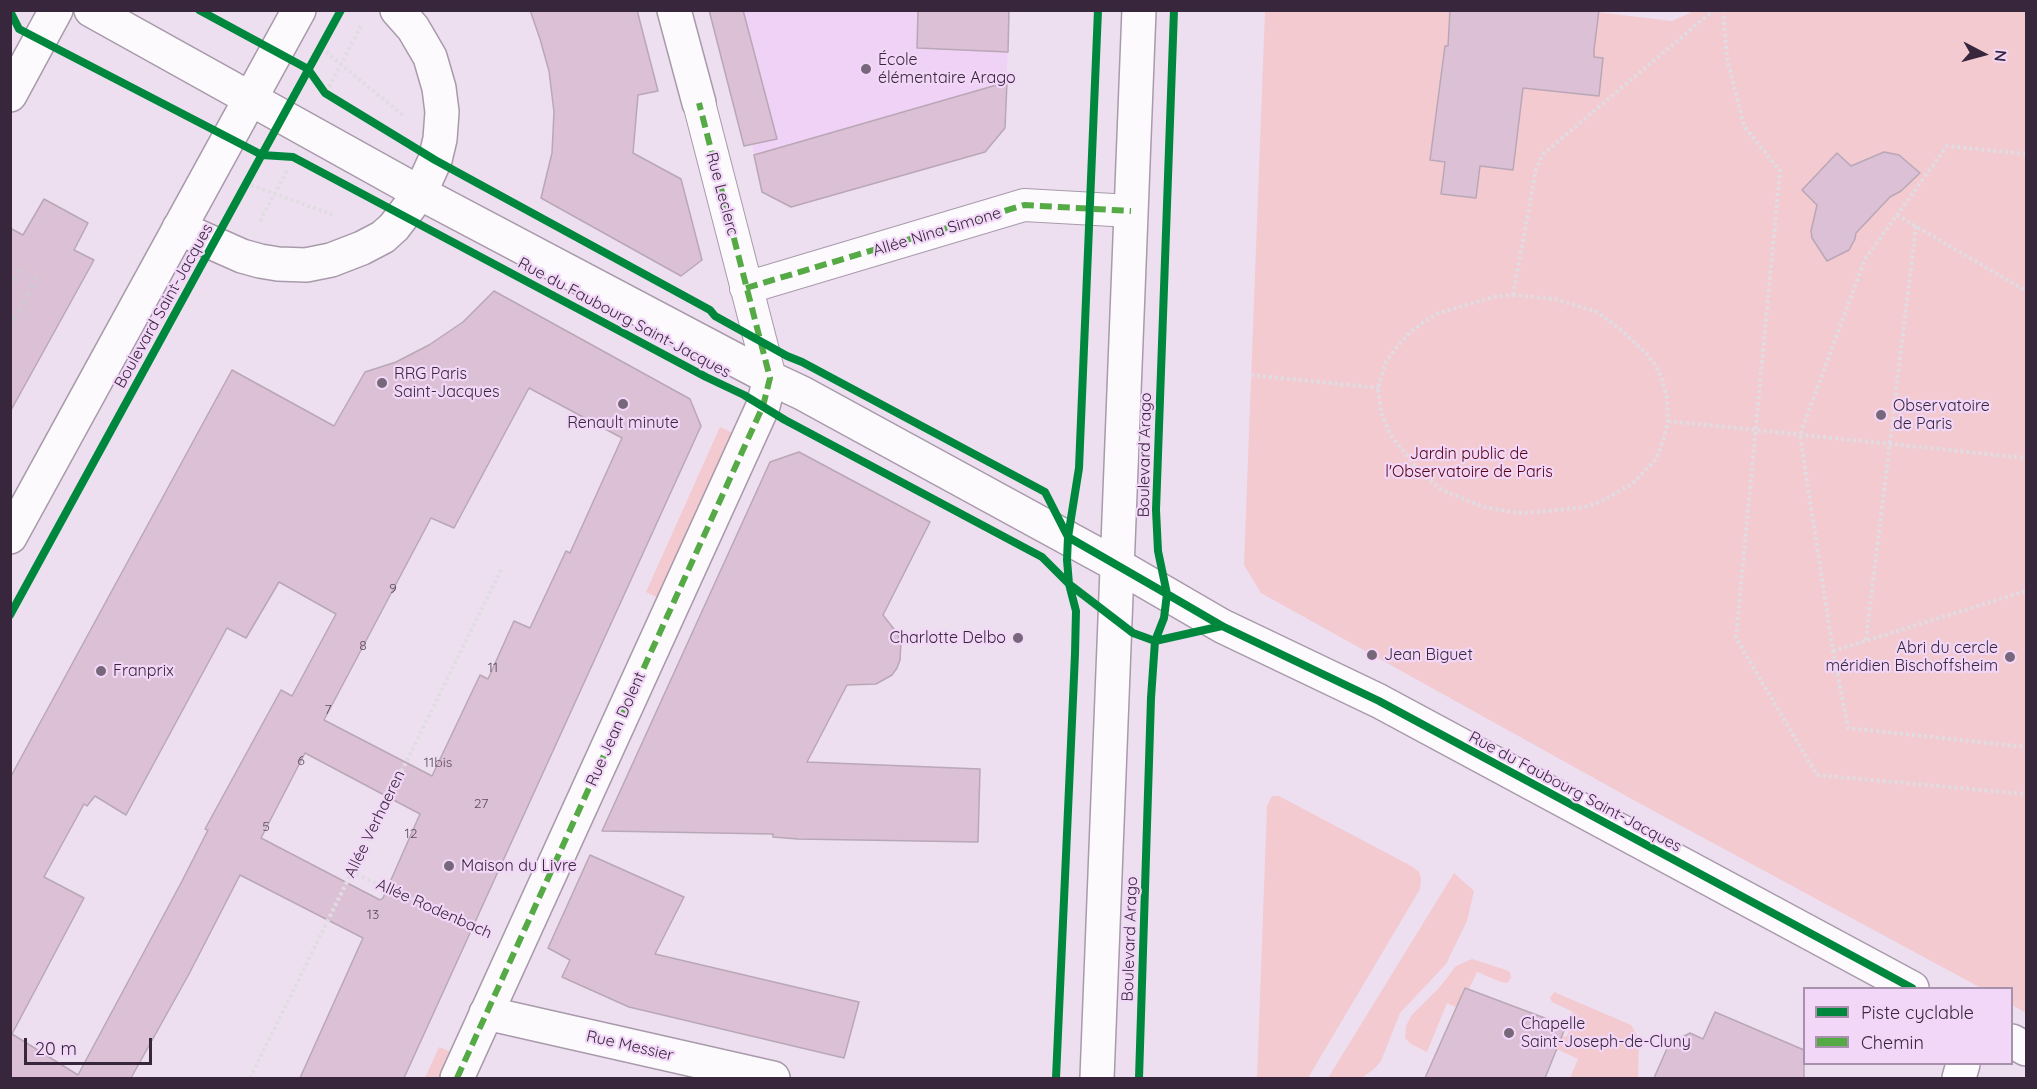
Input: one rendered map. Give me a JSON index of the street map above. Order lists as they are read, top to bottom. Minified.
{"streets":{"main road":["Rue Leclerc","Boulevard Saint-Jacques","Rue du Faubourg Saint-Jacques","Boulevard Arago","Rue Jean Dolent","Rue Messier"],"street":["Allée Nina Simone"],"path":["Allée Verhaeren","Allée Rodenbach"]},"crossings":[["Rue Leclerc","Allée Nina Simone"],["Rue Leclerc","Rue du Faubourg Saint-Jacques"],["Rue Leclerc","Rue Jean Dolent"],["Allée Nina Simone","Boulevard Arago"],["Boulevard Saint-Jacques","Rue du Faubourg Saint-Jacques"],["Rue du Faubourg Saint-Jacques","Boulevard Arago"],["Rue du Faubourg Saint-Jacques","Rue Jean Dolent"],["Rue Jean Dolent","Allée Rodenbach"],["Rue Jean Dolent","Rue Messier"],["Allée Verhaeren","Allée Rodenbach"]],"parks":["Jardin public de l'Observatoire de Paris"],"places":["École élémentaire Arago","RRG Paris Saint-Jacques","Renault minute","Observatoire de Paris","Charlotte Delbo","Jean Biguet","Abri du cercle méridien Bischoffsheim","Franprix","Maison du Livre","Chapelle Saint-Joseph-de-Cluny"],"house_numbers":["9","8","11","7","6","11bis","27","5","12","13"],"legend":["Piste cyclable","Chemin"],"scale_bar":"20 m","north":"right"}
